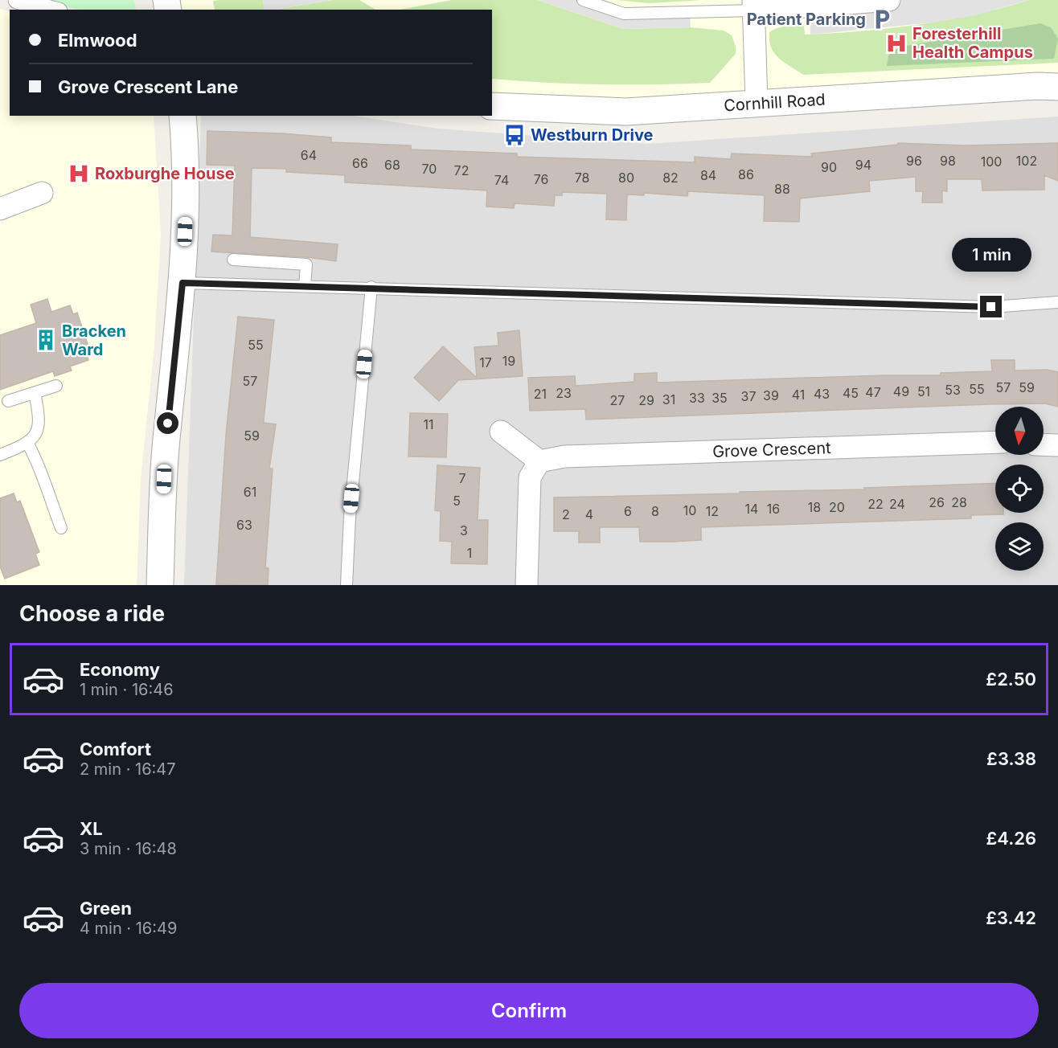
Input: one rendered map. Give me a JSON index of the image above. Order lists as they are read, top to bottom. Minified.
{"streets":{"street":["Cornhill Road","Grove Crescent"]},"places":{"parking":["Patient Parking"],"hospital":["Foresterhill Health Campus","Roxburghe House"],"bus stop":["Westburn Drive"],"building":["Bracken Ward"]},"house_numbers":["64","96","98","102","100","66","68","94","90","70","72","86","84","78","80","82","76","74","88","55","19","17","57","57","59","55","53","49","51","47","23","45","21","43","41","39","37","33","35","31","27","29","11","59","7","61","5","26","28","22","24","18","20","14","16","10","6","8","12","2","4","63","3","1"],"north":"bottom","page":{"banner":["Elmwood","Grove Crescent Lane"],"bubble":"1 min","heading":"Choose a ride","list":[{"name":"Economy","note":"1 min · 16:46","value":"£2.50"},{"name":"Comfort","note":"2 min · 16:47","value":"£3.38"},{"name":"XL","note":"3 min · 16:48","value":"£4.26"},{"name":"Green","note":"4 min · 16:49","value":"£3.42"}],"buttons":"Confirm"}}
